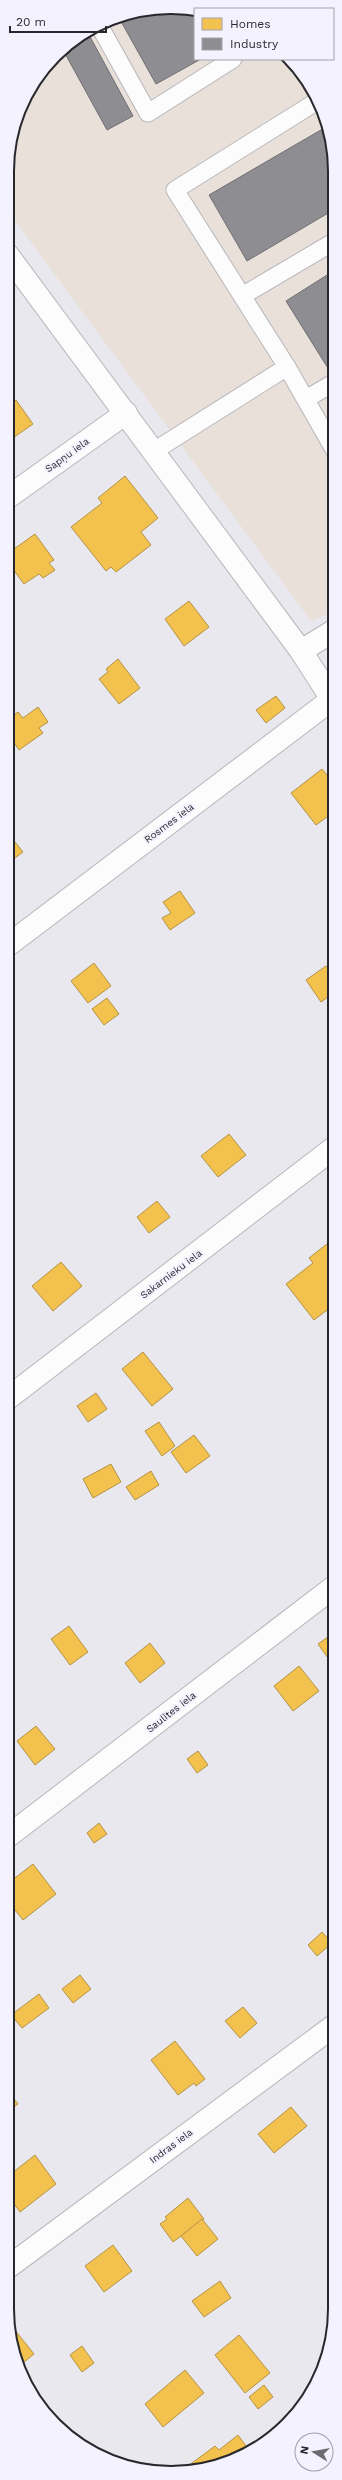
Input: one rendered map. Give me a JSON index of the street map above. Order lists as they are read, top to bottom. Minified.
{"streets":{"street":["Sapņu iela","Rosmes iela","Sakarnieku iela","Saulītes iela","Indras iela"]},"legend":["Homes","Industry"],"scale_bar":"20 m","north":"left"}
